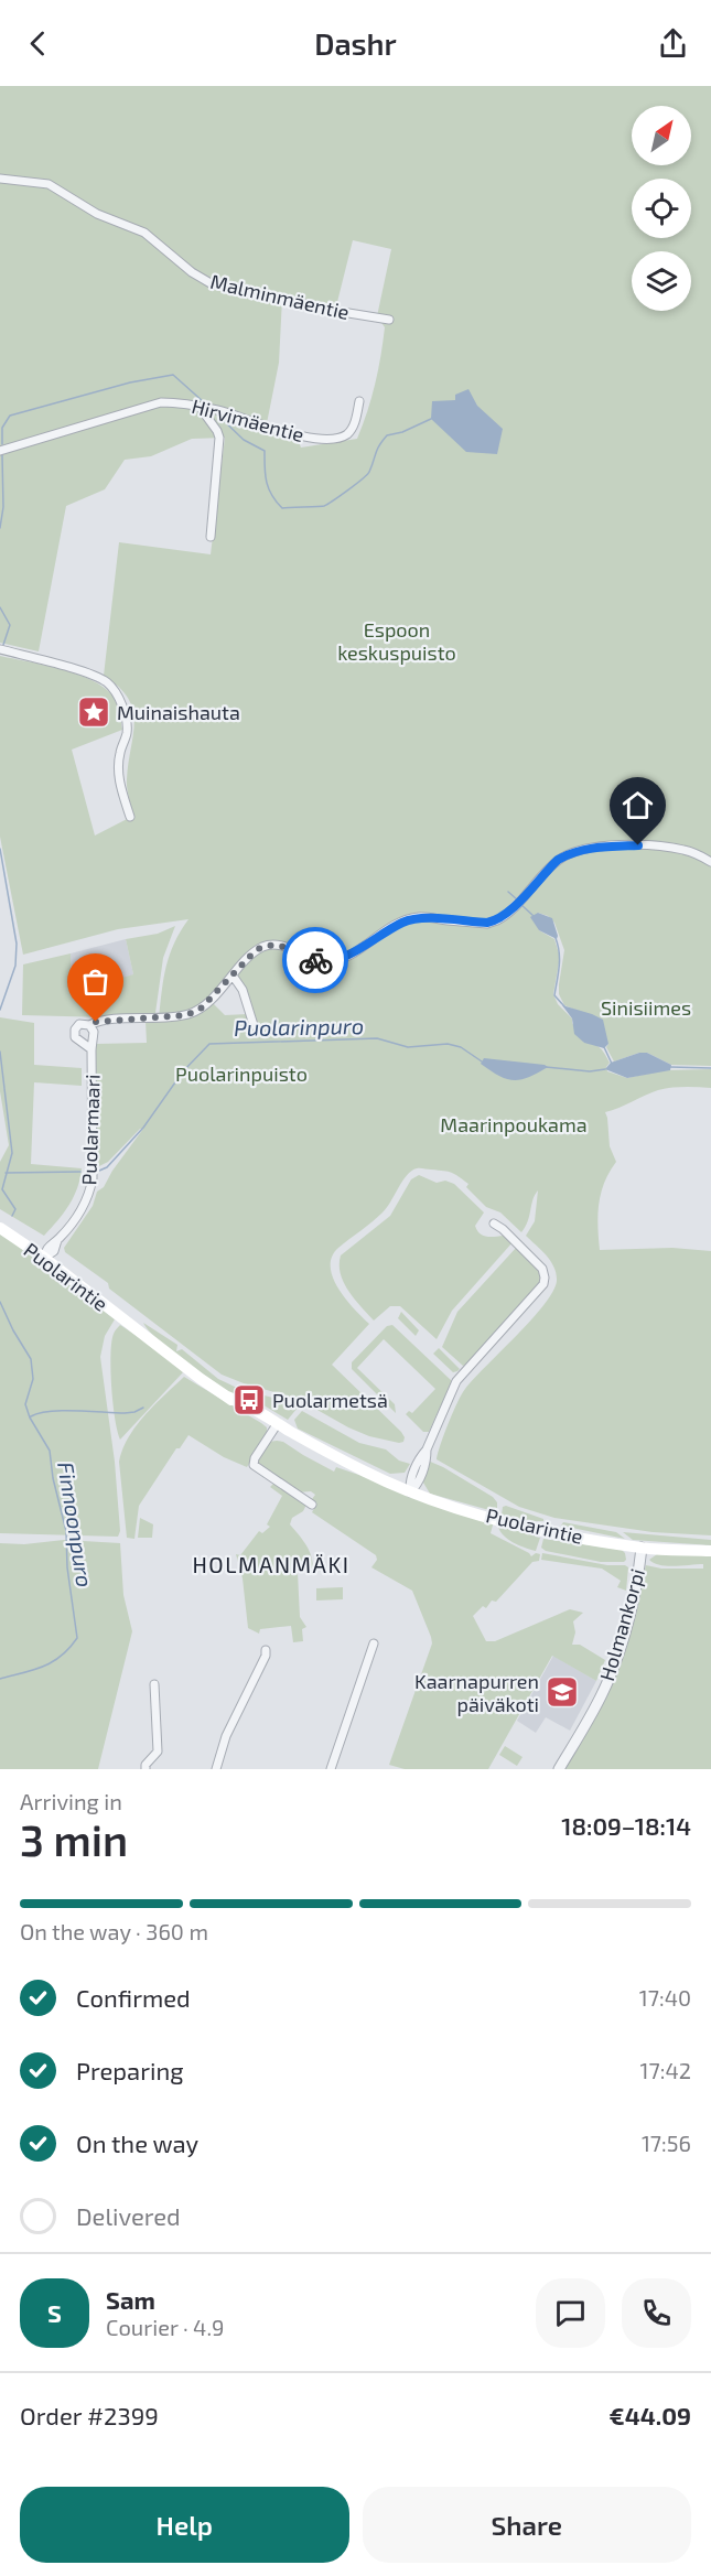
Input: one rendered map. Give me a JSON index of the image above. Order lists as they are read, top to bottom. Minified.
{"streets":{"main road":["Puolarintie"],"street":["Malminmäentie","Hirvimäentie","Puolarmaari","Holmankorpi"]},"crossings":[["Puolarmaari","Puolarintie"],["Puolarintie","Holmankorpi"]],"districts":["HOLMANMÄKI"],"water":["Puolarinpuro","Finnoonpuro"],"parks":["Espoon keskuspuisto","Sinisiimes","Puolarinpuisto","Maarinpoukama"],"places":{"place":["Muinaishauta"],"bus stop":["Puolarmetsä"],"school or university":["Kaarnapurren päiväkoti"]},"north":"top right","page":{"header":"Dashr","heading":["3 min","Arriving in","18:09–18:14"],"panel":["Sam","Courier · 4.9","Order #2399","€44.09"],"bar":"On the way · 360 m","list":[["Confirmed","17:40"],["Preparing","17:42"],["On the way","17:56"],"Delivered"],"round":"S","buttons":["Help","Share"]}}
